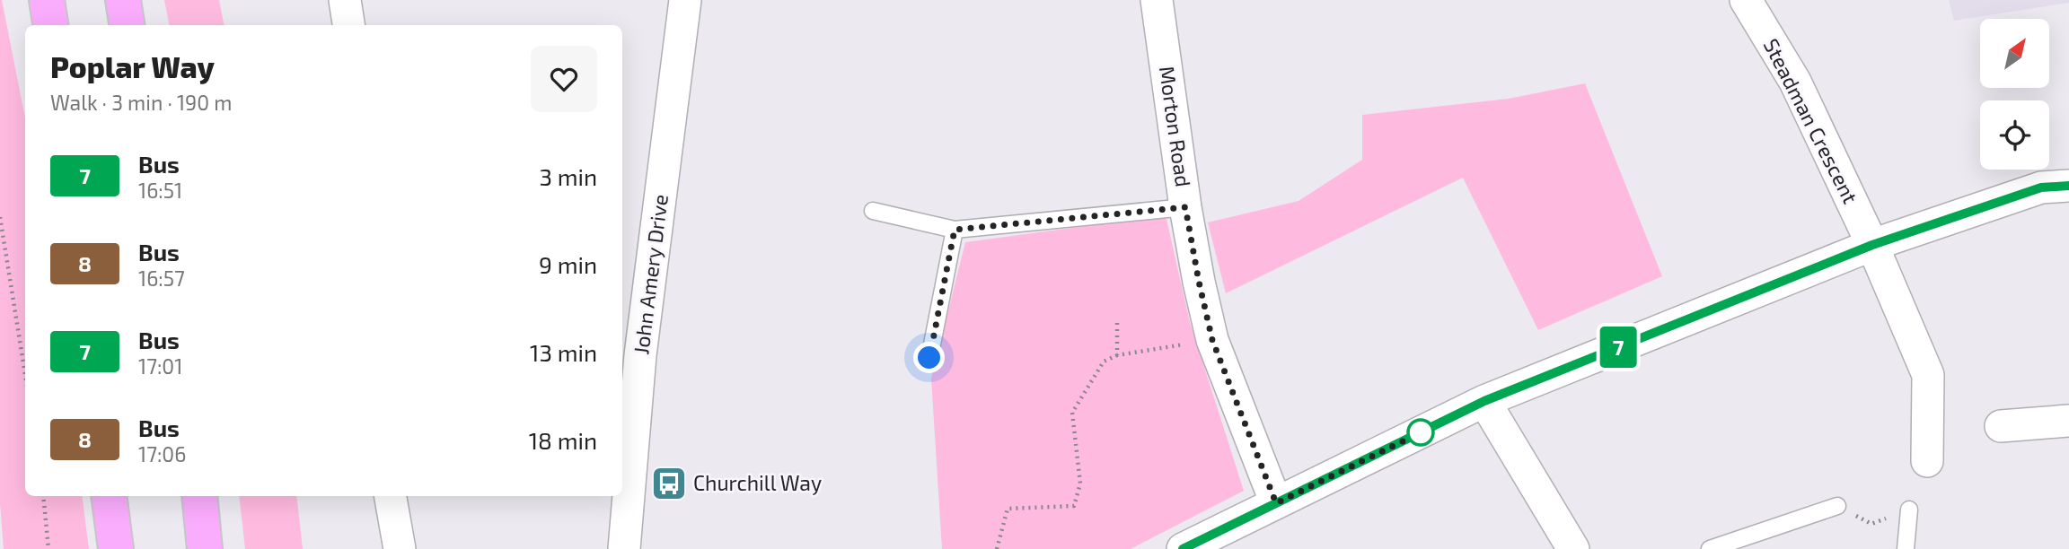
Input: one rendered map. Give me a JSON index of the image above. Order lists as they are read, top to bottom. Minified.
{"streets":{"street":["Steadman Crescent","Morton Road","John Amery Drive"]},"places":{"bus stop":["Churchill Way"]},"lines":["bus line 7"],"north":"top right","page":{"on_map":"7","heading":["Poplar Way","Walk · 3 min · 190 m"],"list":[{"mark":"7","name":"Bus","note":"16:51","value":"3 min"},{"mark":"8","name":"Bus","note":"16:57","value":"9 min"},{"mark":"7","name":"Bus","note":"17:01","value":"13 min"},{"mark":"8","name":"Bus","note":"17:06","value":"18 min"}]}}
